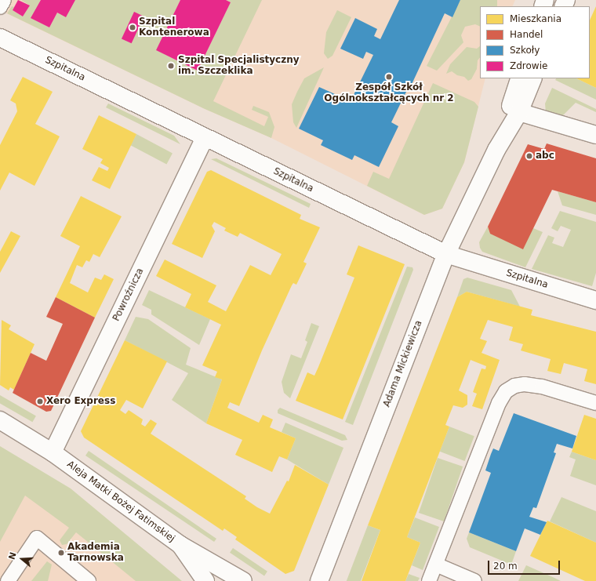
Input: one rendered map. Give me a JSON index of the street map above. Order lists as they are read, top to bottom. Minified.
{"streets":{"street":["Szpitalna","Powroźnicza","Adama Mickiewicza","Aleja Matki Bożej Fatimskiej"]},"crossings":[["Szpitalna","Powroźnicza"],["Szpitalna","Adama Mickiewicza"],["Powroźnicza","Aleja Matki Bożej Fatimskiej"]],"places":["Szpital Kontenerowa","Szpital Specjalistyczny im. Szczeklika","Zespół Szkół Ogólnokształcących nr 2","abc","Xero Express","Akademia Tarnowska"],"legend":["Mieszkania","Handel","Szkoły","Zdrowie"],"scale_bar":"20 m","north":"left"}
